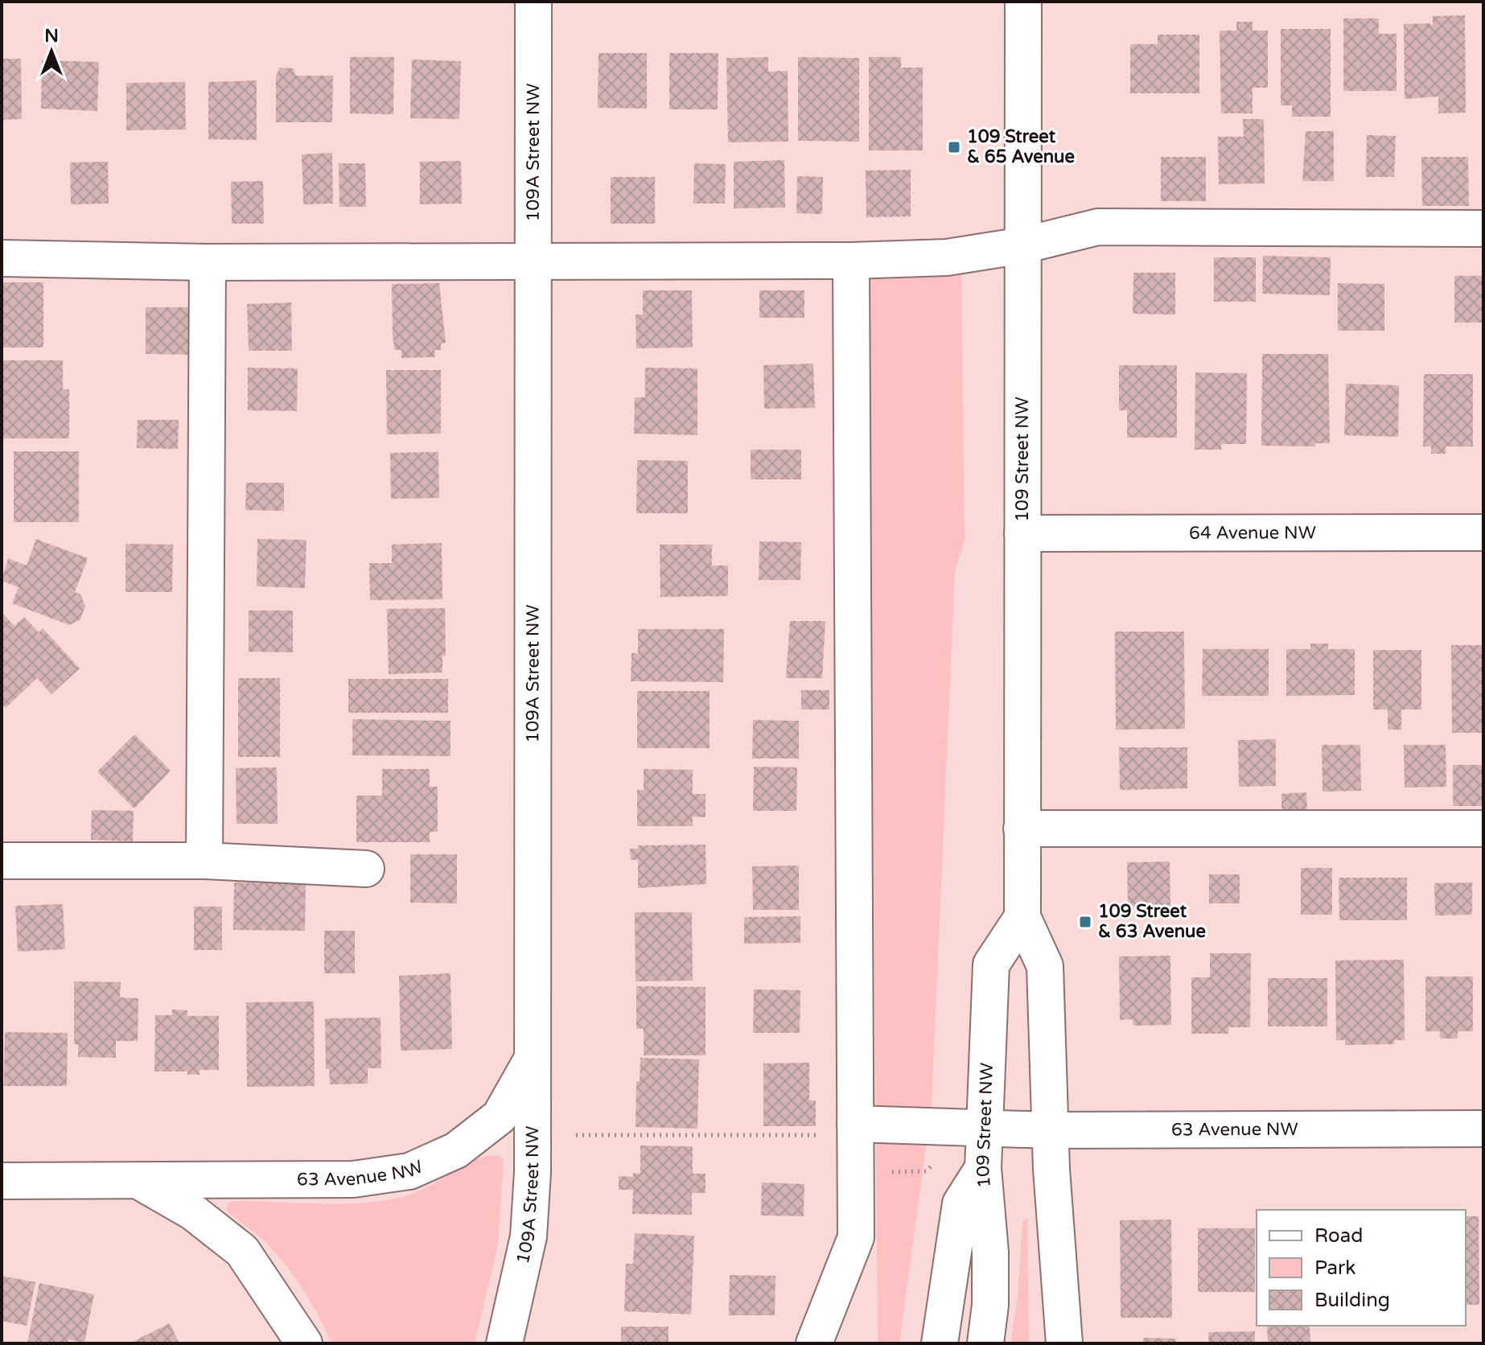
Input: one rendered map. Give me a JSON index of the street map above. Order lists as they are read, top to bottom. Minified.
{"streets":{"street":["109A Street NW","109 Street NW","64 Avenue NW","63 Avenue NW"]},"crossings":[["109A Street NW","63 Avenue NW"],["109 Street NW","64 Avenue NW"],["109 Street NW","63 Avenue NW"]],"places":{"transit":["109 Street & 65 Avenue","109 Street & 63 Avenue"]},"legend":["Road","Park","Building"],"north":"top"}
